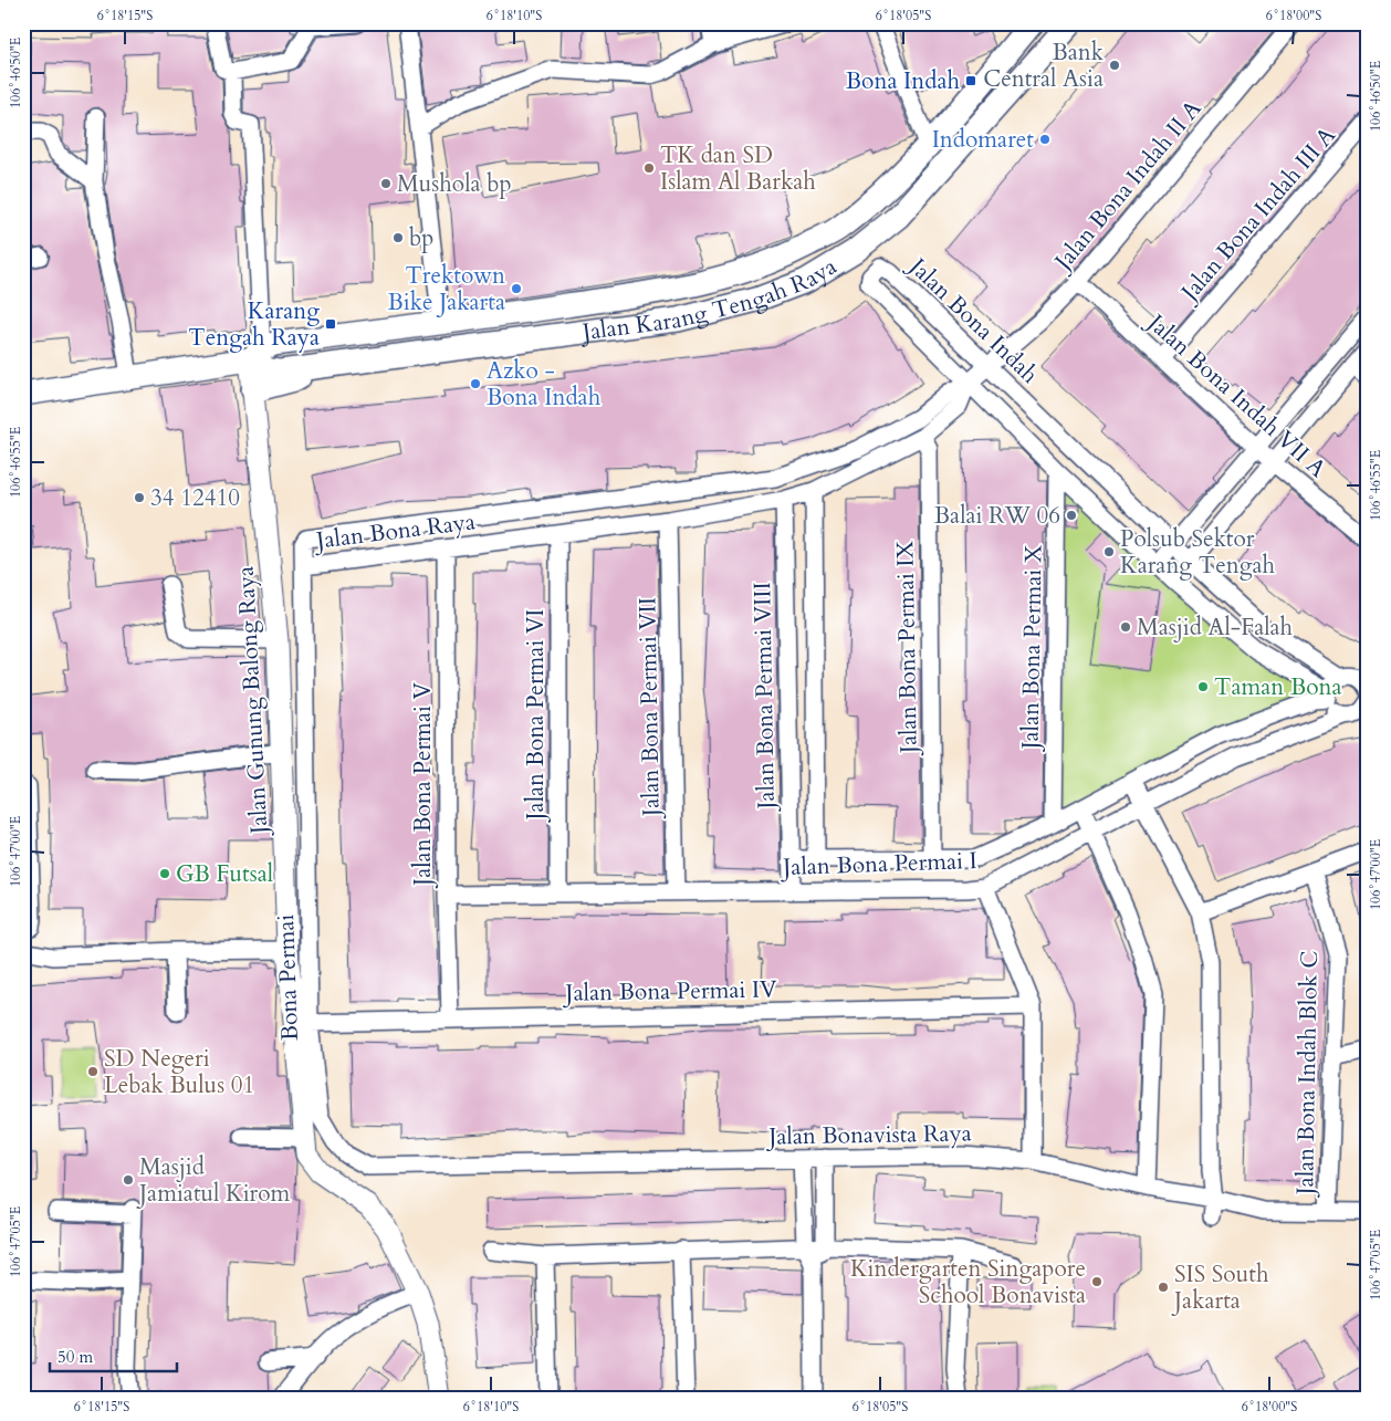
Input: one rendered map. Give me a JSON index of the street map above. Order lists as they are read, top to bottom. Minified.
{"streets":{"main road":["Jalan Karang Tengah Raya"],"street":["Jalan Bona Indah II A","Jalan Bona Indah III A","Jalan Bona Indah","Jalan Bona Indah VII A","Jalan Bona Raya","Jalan Bona Permai IX","Jalan Bona Permai X","Jalan Bona Permai VIII","Jalan Gunung Balong Raya","Jalan Bona Permai VII","Jalan Bona Permai VI","Jalan Bona Permai V","Jalan Bona Permai I","Bona Permai","Jalan Bona Permai IV","Jalan Bona Indah Blok C","Jalan Bonavista Raya"]},"crossings":[["Jalan Bona Indah II A","Jalan Bona Indah"],["Jalan Bona Indah II A","Jalan Bona Indah VII A"],["Jalan Bona Indah II A","Jalan Bona Raya"],["Jalan Bona Indah III A","Jalan Bona Indah VII A"],["Jalan Karang Tengah Raya","Jalan Gunung Balong Raya"],["Jalan Bona Indah","Jalan Bona Raya"],["Jalan Bona Indah","Jalan Bona Permai X"],["Jalan Bona Indah","Jalan Bona Permai I"],["Jalan Bona Raya","Jalan Bona Permai IX"],["Jalan Bona Raya","Jalan Bona Permai VIII"],["Jalan Bona Raya","Jalan Bona Permai VII"],["Jalan Bona Raya","Jalan Bona Permai VI"],["Jalan Bona Raya","Jalan Bona Permai V"],["Jalan Bona Raya","Bona Permai"],["Jalan Bona Permai IX","Jalan Bona Permai I"],["Jalan Bona Permai X","Jalan Bona Permai I"],["Jalan Bona Permai VIII","Jalan Bona Permai I"],["Jalan Bona Permai VII","Jalan Bona Permai I"],["Jalan Bona Permai VI","Jalan Bona Permai I"],["Jalan Bona Permai V","Jalan Bona Permai I"],["Jalan Bona Permai V","Jalan Bona Permai IV"],["Bona Permai","Jalan Bona Permai IV"],["Bona Permai","Jalan Bonavista Raya"],["Jalan Bona Indah Blok C","Jalan Bonavista Raya"]],"places":{"other":["Bank Central Asia","Indomaret","TK dan SD Islam Al Barkah","Mushola bp","bp","Trektown Bike Jakarta","Azko - Bona Indah","34 12410","Balai RW 06","Polsub Sektor Karang Tengah","Masjid Al-Falah","Taman Bona","GB Futsal","SD Negeri Lebak Bulus 01","Masjid Jamiatul Kirom","Kindergarten Singapore School Bonavista","SIS South Jakarta"],"transit":["Bona Indah","Karang Tengah Raya"]},"scale_bar":"50 m","coordinates":["6°18'15\"S","6°18'10\"S","6°18'05\"S","6°18'00\"S","106°46'50\"E","106°46'55\"E","106°47'00\"E","106°47'05\"E"]}
